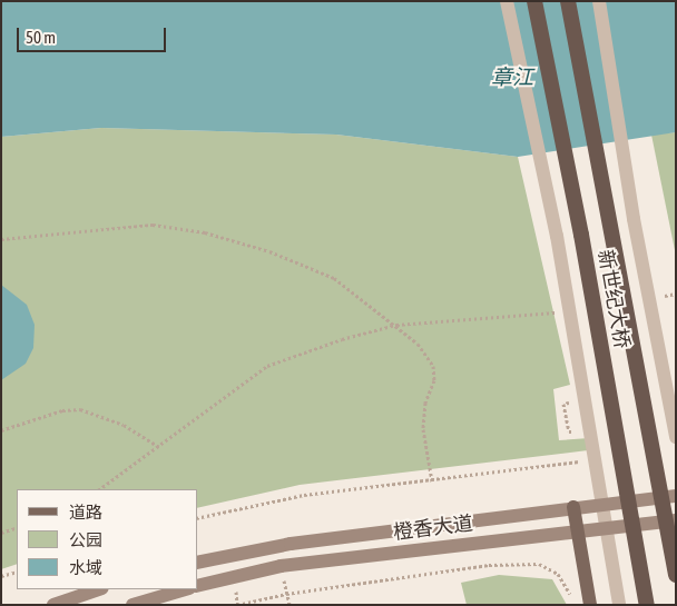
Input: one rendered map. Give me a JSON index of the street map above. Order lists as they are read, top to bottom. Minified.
{"streets":{"highway":["新世纪大桥"],"main road":["橙香大道"]},"water":["章江"],"legend":["道路","公园","水域"],"scale_bar":"50 m"}
